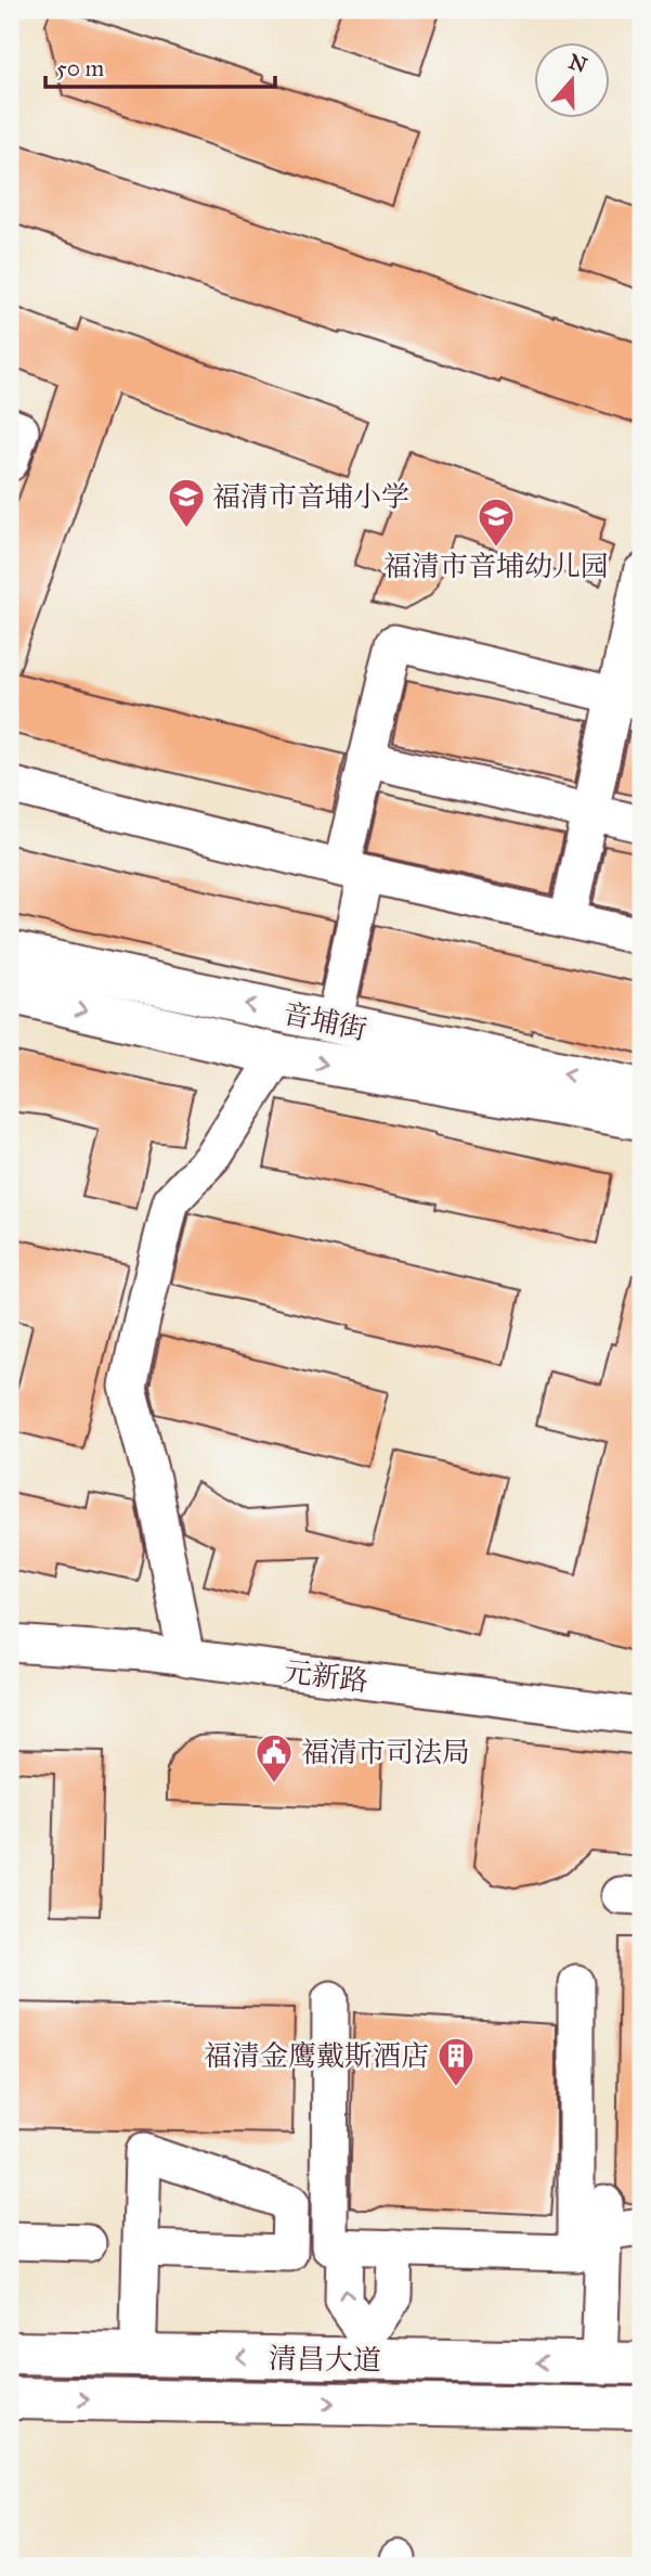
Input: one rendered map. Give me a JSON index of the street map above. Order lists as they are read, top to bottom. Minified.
{"streets":{"street":["音埔街","元新路","清昌大道"]},"places":{"school or university":["福清市音埔小学","福清市音埔幼儿园"],"public building":["福清市司法局"],"building":["福清金鹰戴斯酒店"]},"scale_bar":"50 m","north":"top"}
